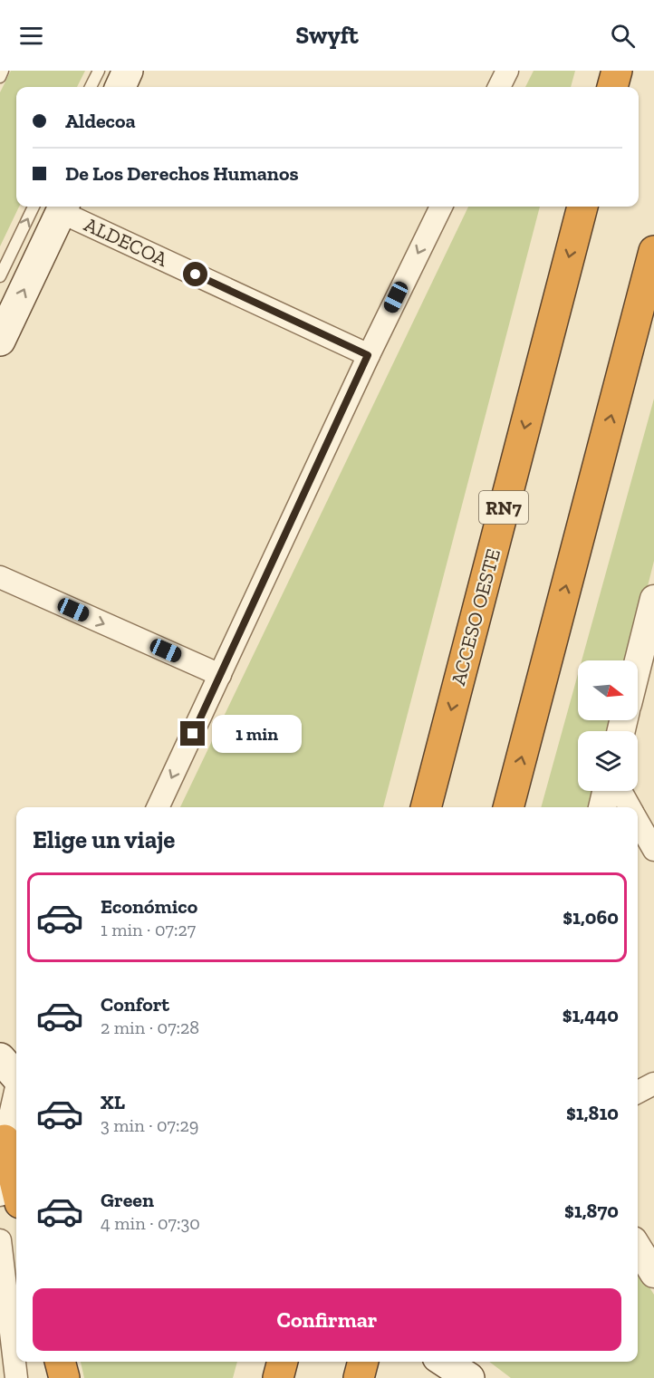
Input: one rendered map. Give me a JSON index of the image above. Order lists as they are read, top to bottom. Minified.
{"streets":{"highway":["RN7","ACCESO OESTE"],"street":["ALDECOA"]},"north":"right","page":{"header":"Swyft","banner":["Aldecoa","De Los Derechos Humanos"],"bubble":"1 min","heading":"Elige un viaje","list":[{"name":"Económico","note":"1 min · 07:27","value":"$1,060"},{"name":"Confort","note":"2 min · 07:28","value":"$1,440"},{"name":"XL","note":"3 min · 07:29","value":"$1,810"},{"name":"Green","note":"4 min · 07:30","value":"$1,870"}],"buttons":"Confirmar"}}
